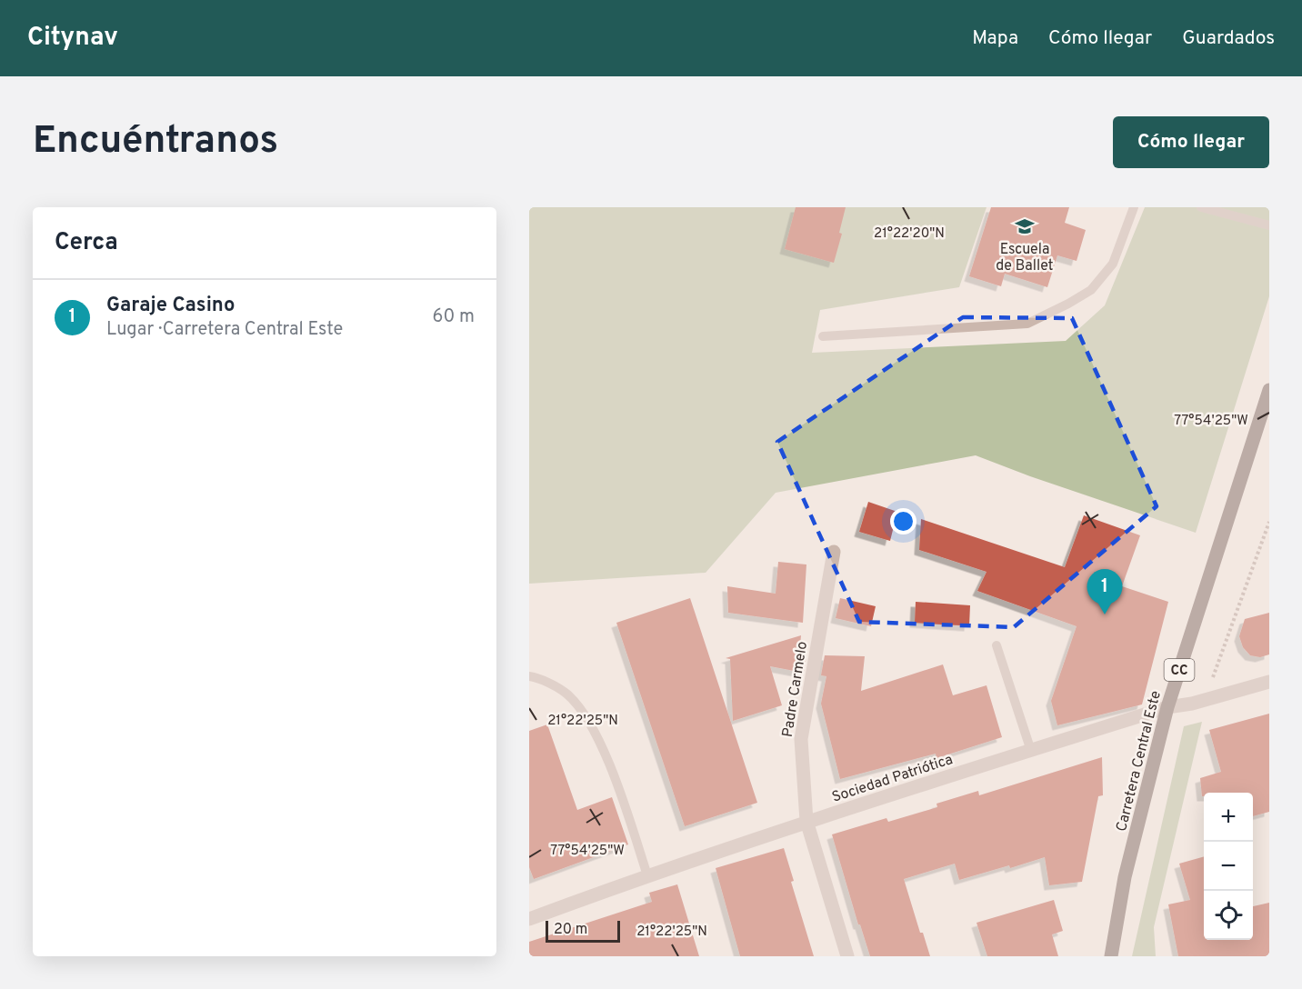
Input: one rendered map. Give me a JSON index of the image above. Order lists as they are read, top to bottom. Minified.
{"streets":{"main road":["CC","Carretera Central Este"],"street":["Padre Carmelo","Sociedad Patriótica"]},"crossings":[["Padre Carmelo","Sociedad Patriótica"],["Carretera Central Este","Sociedad Patriótica"]],"places":{"school or university":["Escuela de Ballet"]},"scale_bar":"20 m","page":{"header":"Citynav","nav":["Mapa","Cómo llegar","Guardados"],"buttons":"Cómo llegar","title":"Encuéntranos","heading":"Cerca","list":[{"mark":"1","name":"Garaje Casino","note":"Lugar · Carretera Central Este","value":"60 m"}],"pins":"1","map_buttons":["+","−"],"scale":"20 m"},"coordinates":["21°22'20\"N","77°54'25\"W","21°22'25\"N"]}
